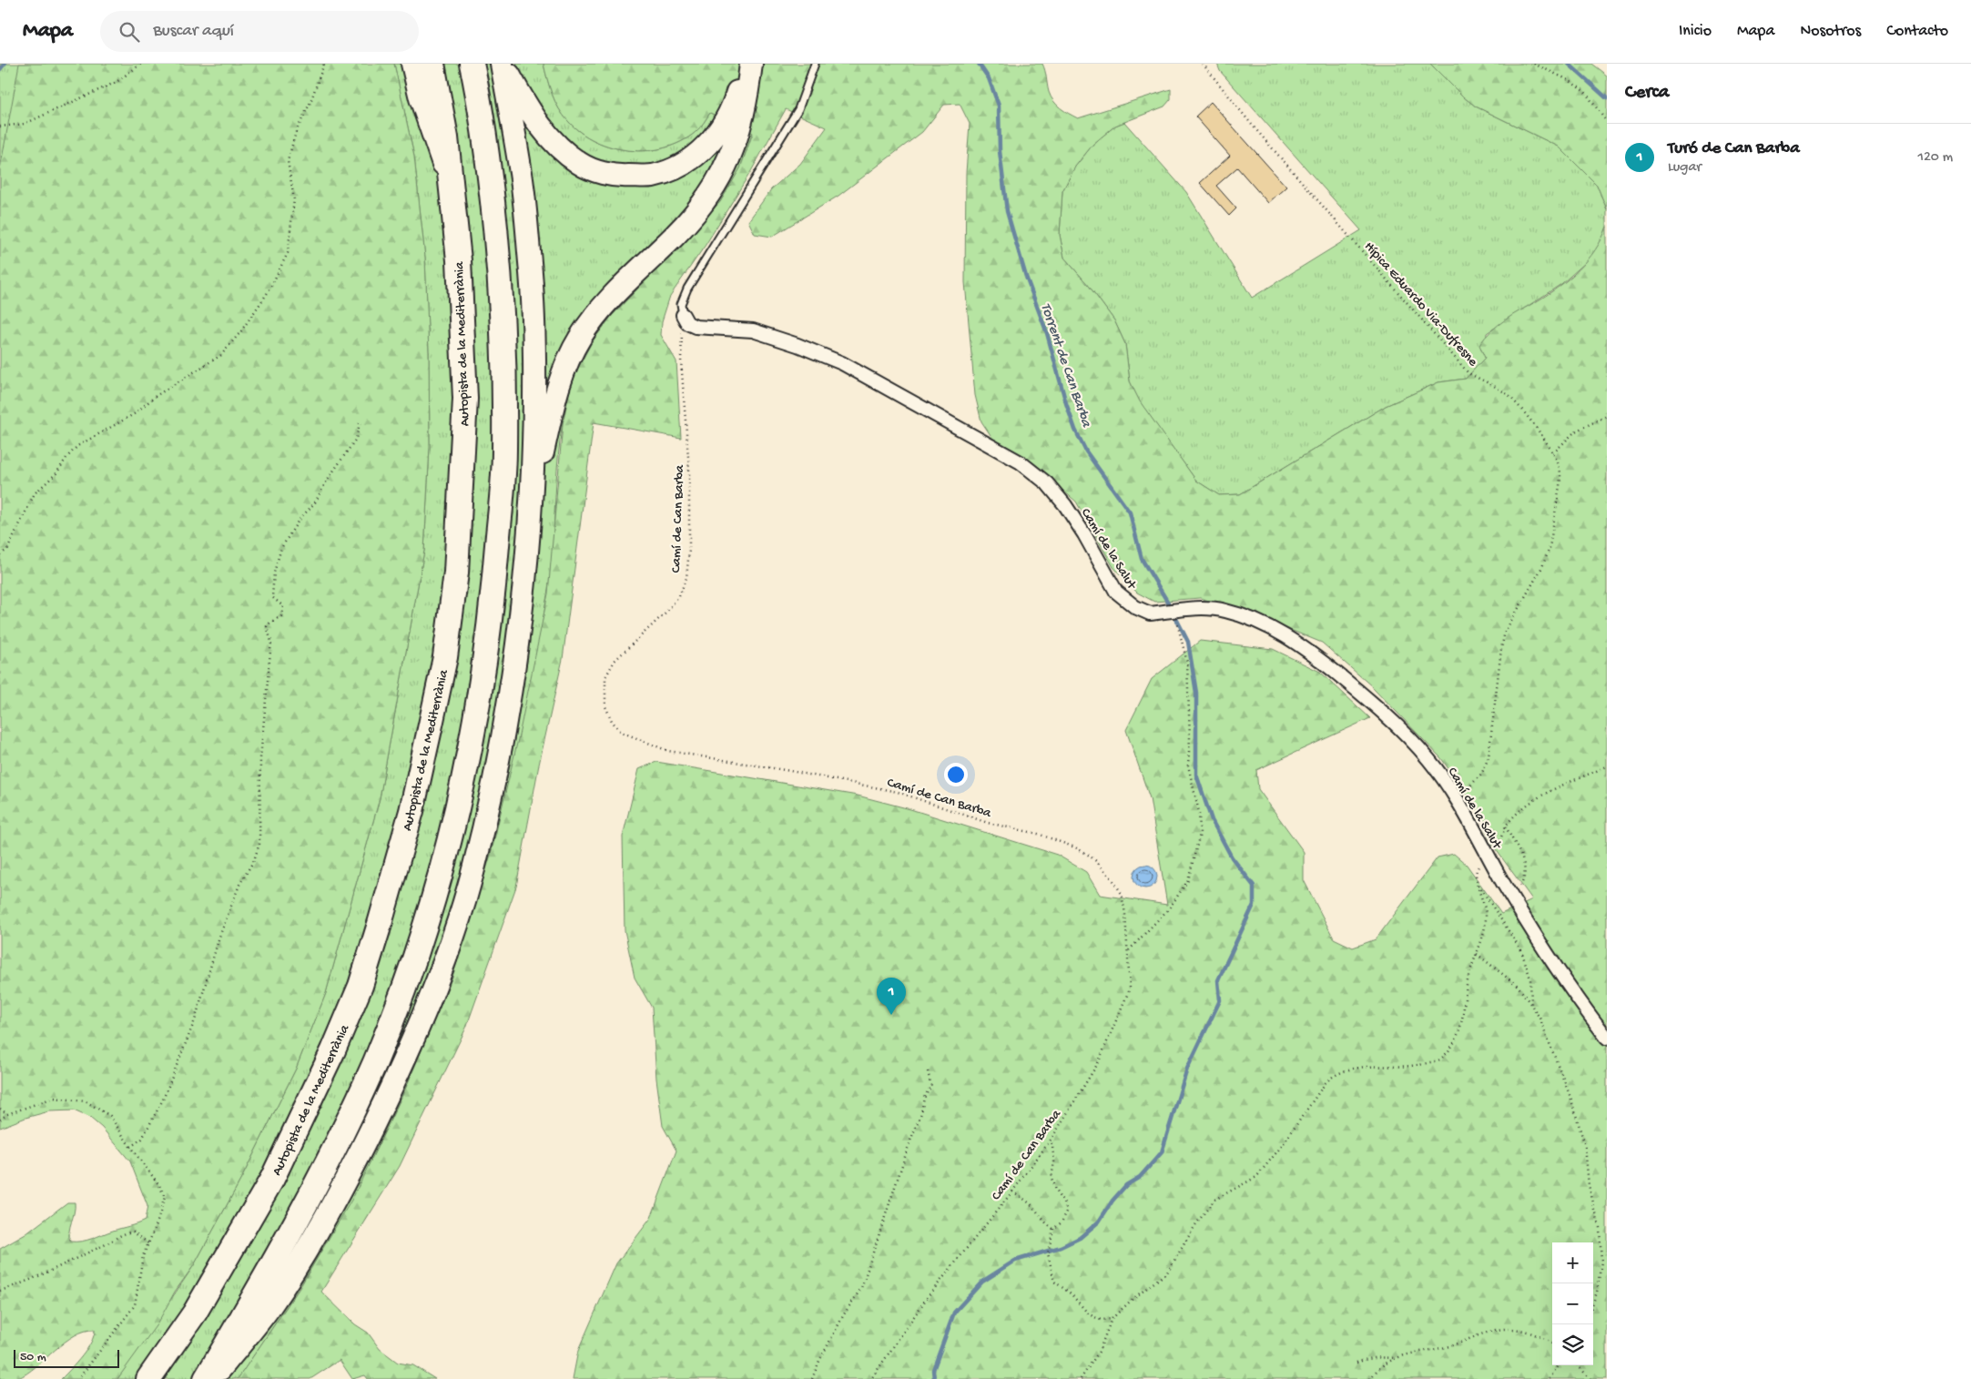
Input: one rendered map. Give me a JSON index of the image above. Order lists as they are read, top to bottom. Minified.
{"streets":{"highway":["Autopista de la Mediterrània"],"street":["Camí de la Salut"],"path":["Hípica Eduardo Via-Dufresne","Camí de Can Barba"]},"crossings":[["Hípica Eduardo Via-Dufresne","Camí de la Salut"],["Camí de Can Barba","Camí de la Salut"]],"water":["Torrent de Can Barba"],"scale_bar":"50 m","page":{"header":"Mapa","search":"Buscar aquí","nav":["Inicio","Mapa","Nosotros","Contacto"],"heading":"Cerca","list":[{"mark":"1","name":"Turó de Can Barba","note":"Lugar","value":"120 m"}],"pins":"1","map_buttons":["+","−"],"scale":"50 m"}}
